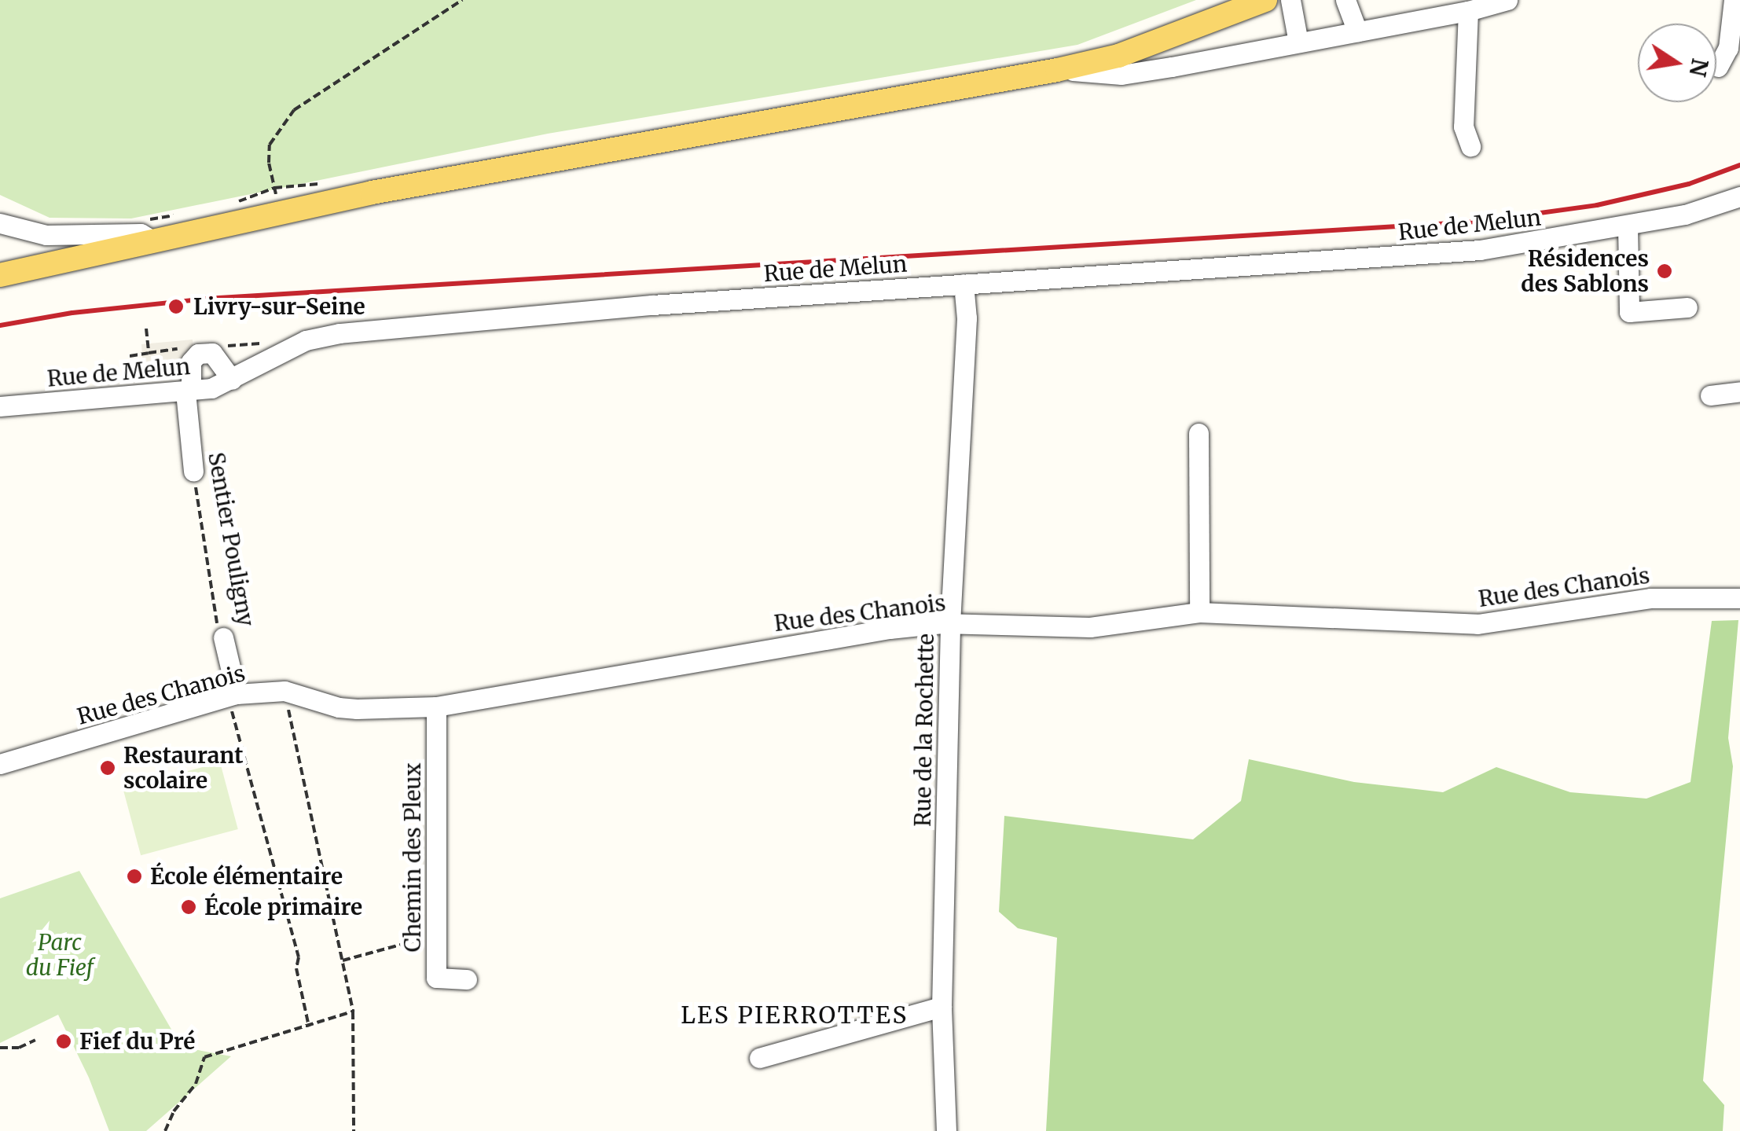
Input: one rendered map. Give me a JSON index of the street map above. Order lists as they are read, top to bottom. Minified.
{"streets":{"street":["Rue de Melun","Sentier Pouligny","Rue des Chanois","Rue de la Rochette","Chemin des Pleux"]},"crossings":[["Rue de Melun","Sentier Pouligny"],["Rue de Melun","Rue de la Rochette"],["Sentier Pouligny","Rue des Chanois"],["Rue des Chanois","Rue de la Rochette"],["Rue des Chanois","Chemin des Pleux"]],"districts":["LES PIERROTTES"],"parks":["Parc du Fief"],"places":["Résidences des Sablons","Livry-sur-Seine","Restaurant scolaire","École élémentaire","École primaire","Fief du Pré"],"north":"right"}
